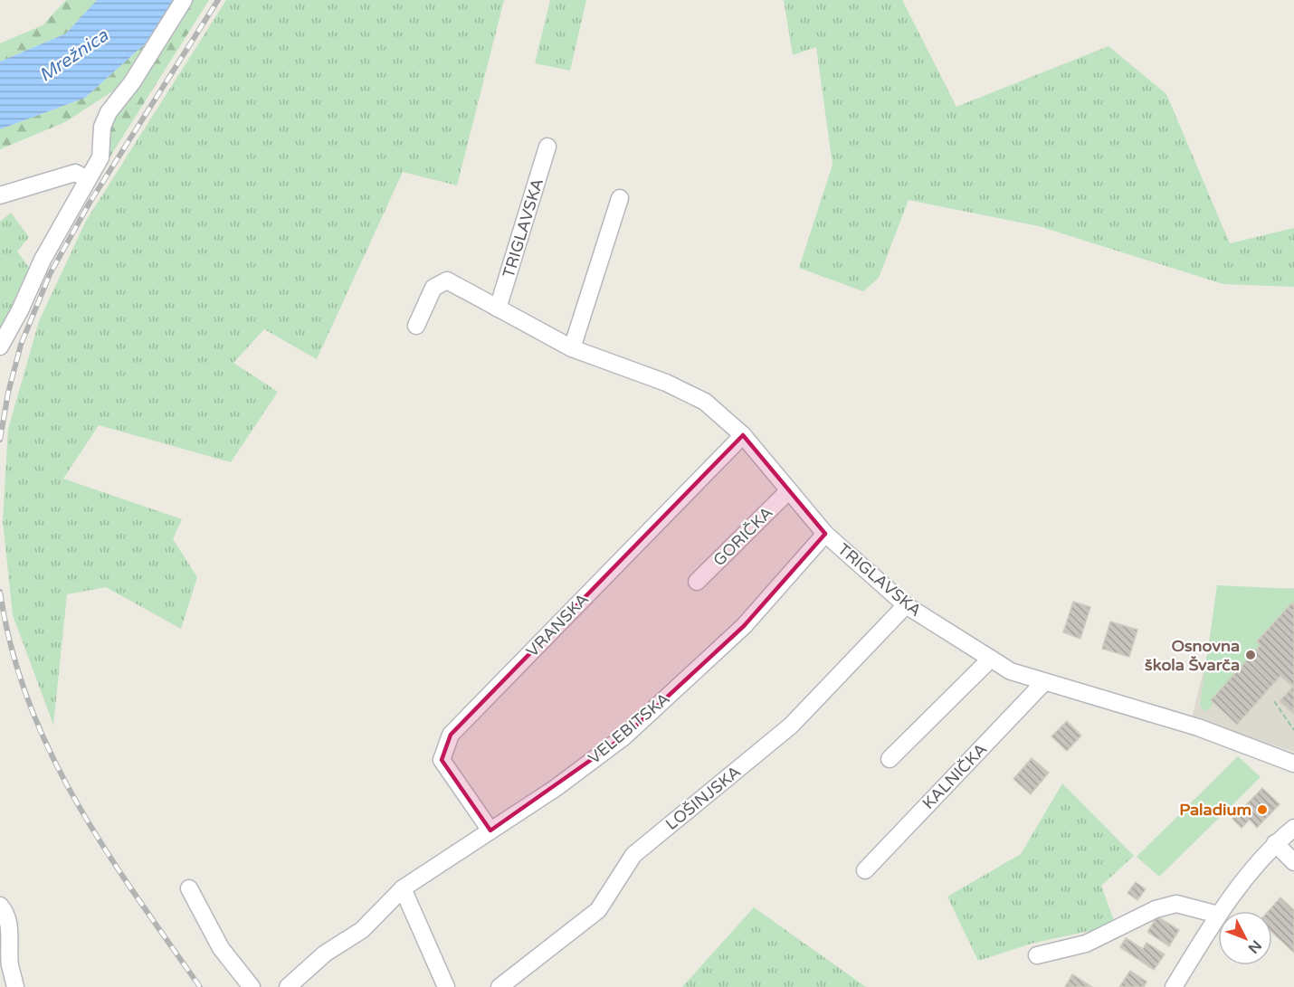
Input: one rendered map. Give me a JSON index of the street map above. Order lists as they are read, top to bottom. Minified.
{"streets":{"street":["TRIGLAVSKA","GORIČKA","VRANSKA","VELEBITSKA","KALNIČKA","LOŠINJSKA"]},"crossings":[["TRIGLAVSKA","GORIČKA"],["TRIGLAVSKA","VRANSKA"],["TRIGLAVSKA","VELEBITSKA"],["TRIGLAVSKA","KALNIČKA"],["TRIGLAVSKA","LOŠINJSKA"],["VRANSKA","VELEBITSKA"]],"water":["Mrežnica"],"places":["Osnovna škola Švarča","Paladium"],"north":"bottom right"}
